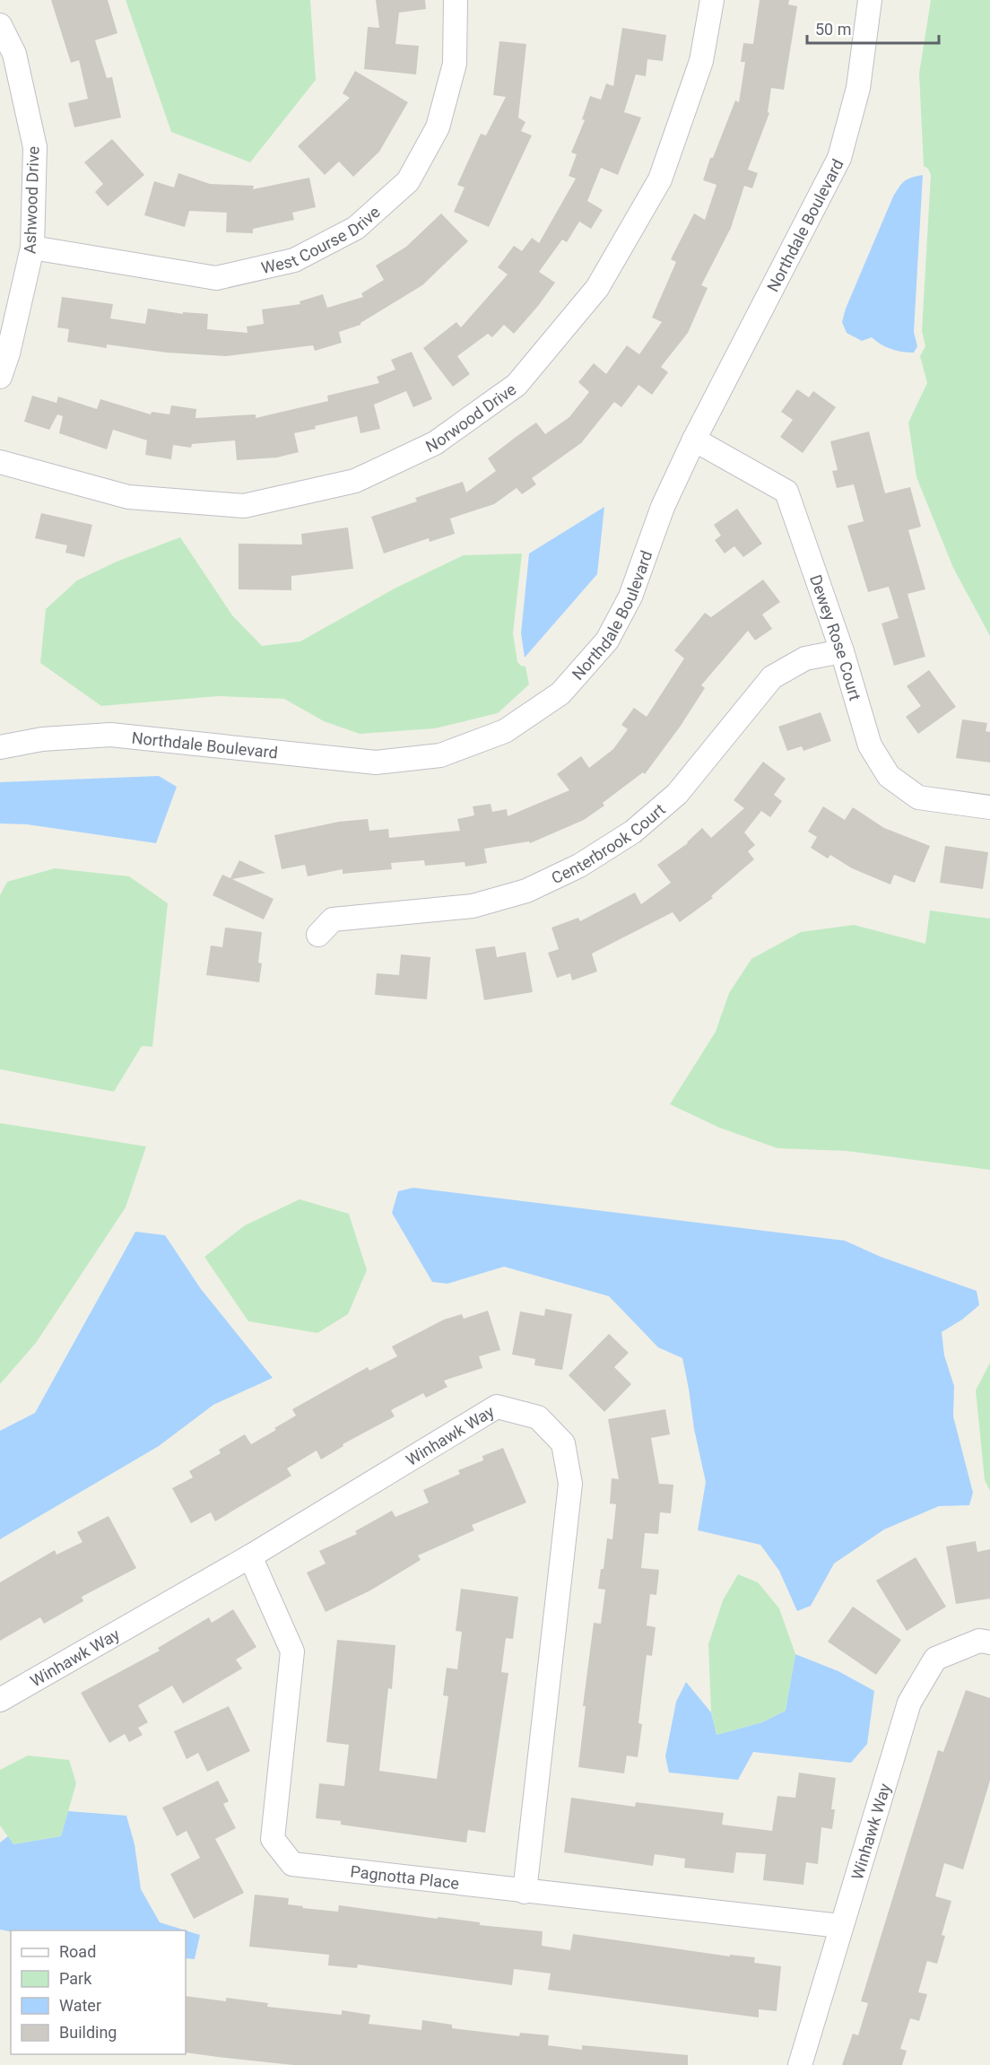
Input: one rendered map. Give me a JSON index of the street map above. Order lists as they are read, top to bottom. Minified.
{"streets":{"street":["Ashwood Drive","Northdale Boulevard","West Course Drive","Norwood Drive","Dewey Rose Court","Centerbrook Court","Winhawk Way","Pagnotta Place"]},"crossings":[["Ashwood Drive","West Course Drive"],["Northdale Boulevard","Dewey Rose Court"],["Dewey Rose Court","Centerbrook Court"],["Winhawk Way","Pagnotta Place"]],"legend":["Road","Park","Water","Building"],"scale_bar":"50 m"}
